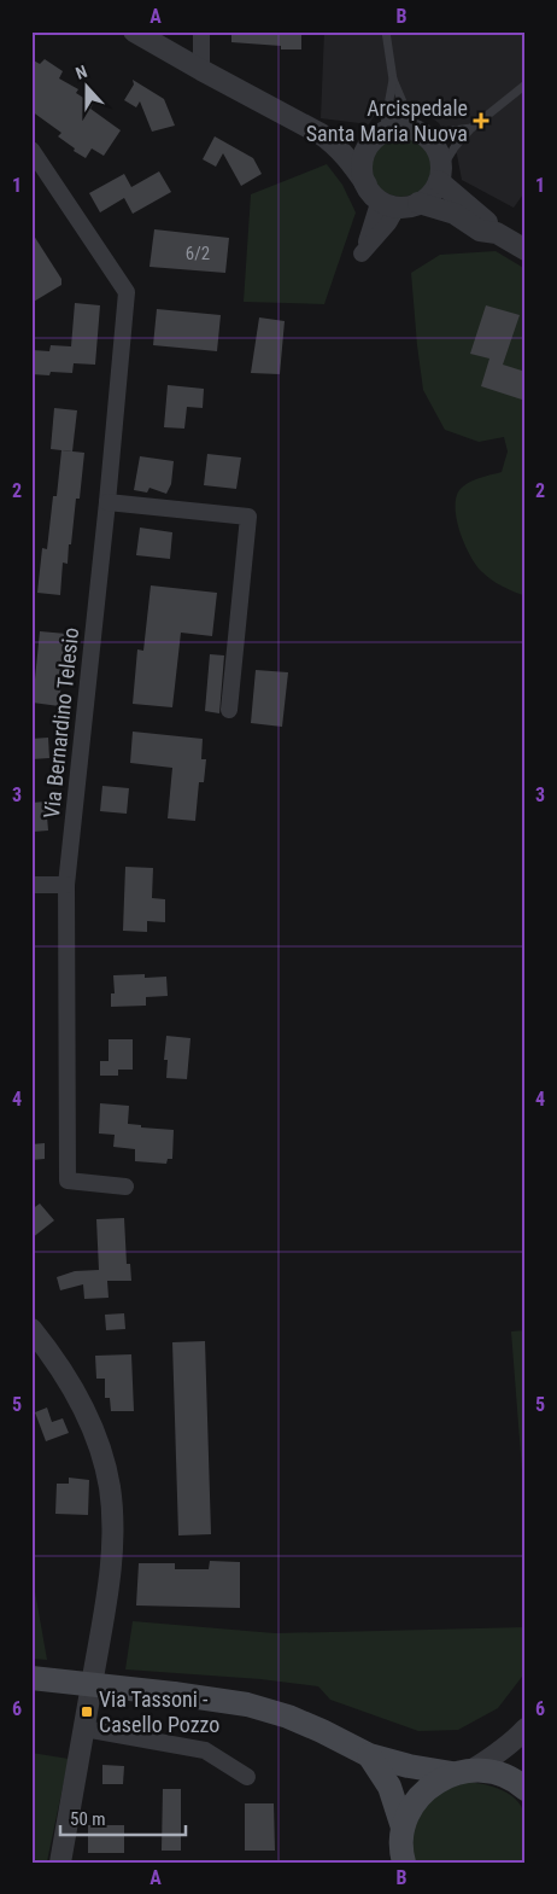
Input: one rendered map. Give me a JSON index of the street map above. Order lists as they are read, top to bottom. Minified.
{"streets":{"street":["Via Bernardino Telesio"]},"places":{"health":["Arcispedale Santa Maria Nuova"],"transit":["Via Tassoni - Casello Pozzo"]},"house_numbers":["6/2"],"scale_bar":"50 m","north":"top","grid":{"columns":["A","B"],"rows":["1","2","3","4","5","6"]}}
